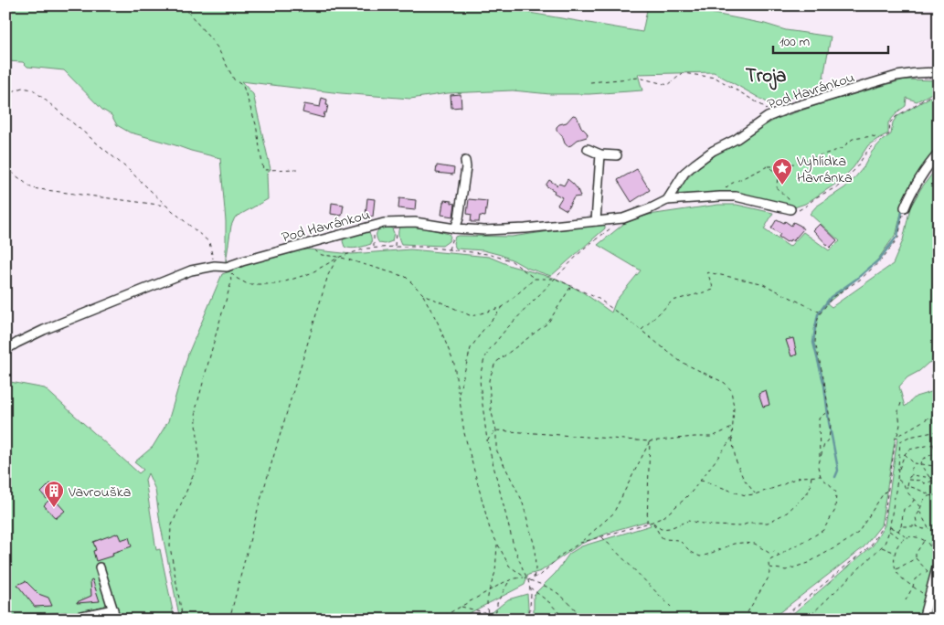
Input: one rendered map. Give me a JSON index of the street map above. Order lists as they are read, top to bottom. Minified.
{"streets":{"street":["Pod Havránkou"]},"districts":["Troja"],"places":{"place":["Vyhlídka Havránka"],"building":["Vavrouška"]},"scale_bar":"100 m"}
